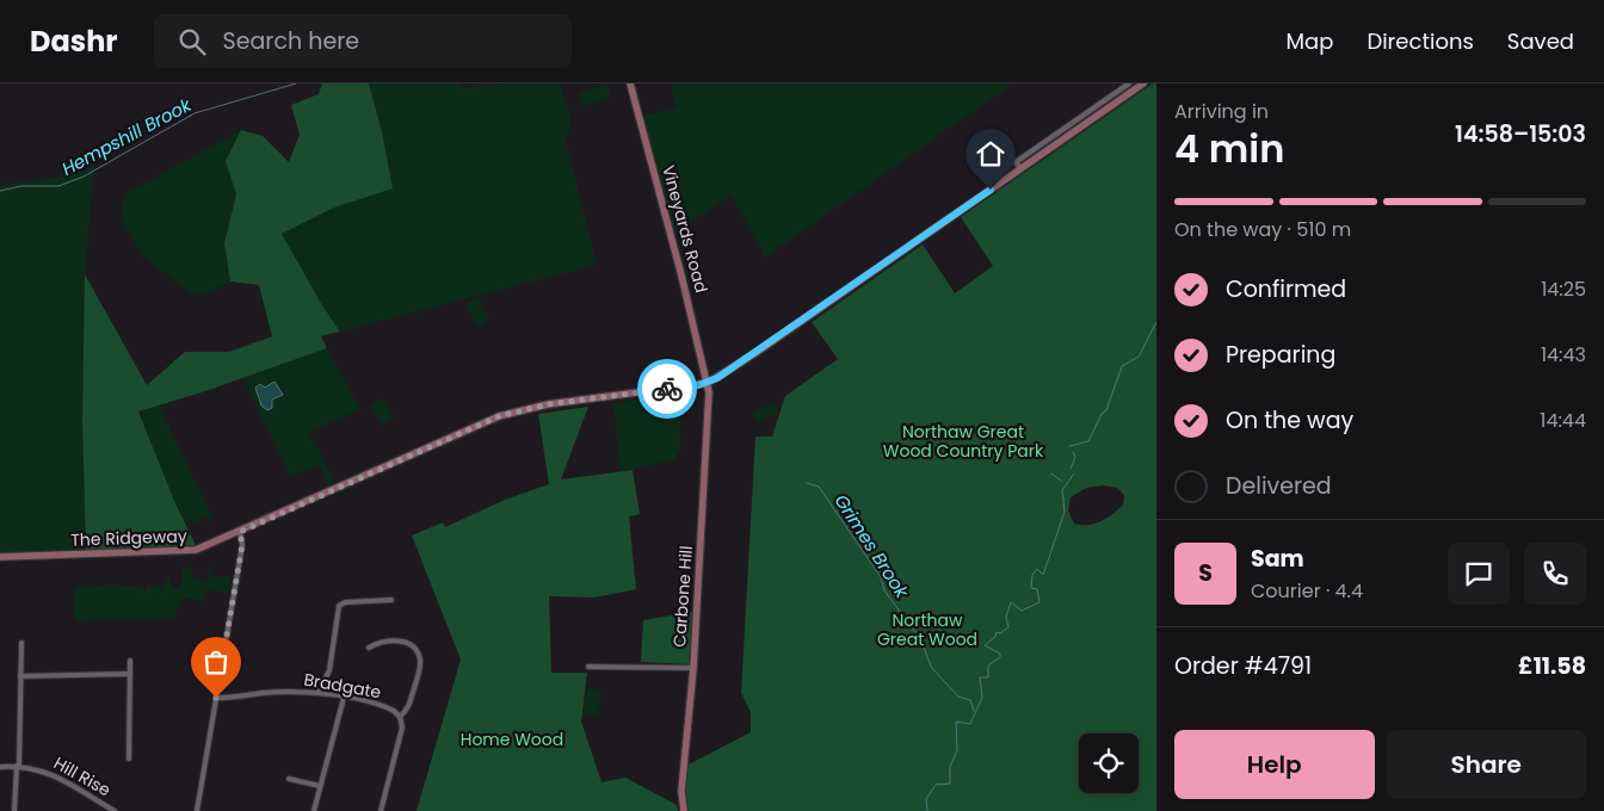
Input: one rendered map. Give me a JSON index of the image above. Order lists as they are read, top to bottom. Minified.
{"streets":{"street":["Vineyards Road","The Ridgeway","Carbone Hill","Bradgate","Hill Rise"]},"crossings":[["Vineyards Road","The Ridgeway"],["Vineyards Road","Carbone Hill"],["The Ridgeway","Carbone Hill"]],"water":["Hempshill Brook","Grimes Brook"],"parks":["Northaw Great Wood Country Park","Northaw Great Wood","Home Wood"],"page":{"header":"Dashr","search":"Search here","nav":["Map","Directions","Saved"],"heading":["4 min","Arriving in","14:58–15:03"],"panel":["Sam","Courier · 4.4","Order #4791","£11.58"],"bar":"On the way · 510 m","list":[["Confirmed","14:25"],["Preparing","14:43"],["On the way","14:44"],"Delivered"],"round":"S","buttons":["Help","Share"]}}
